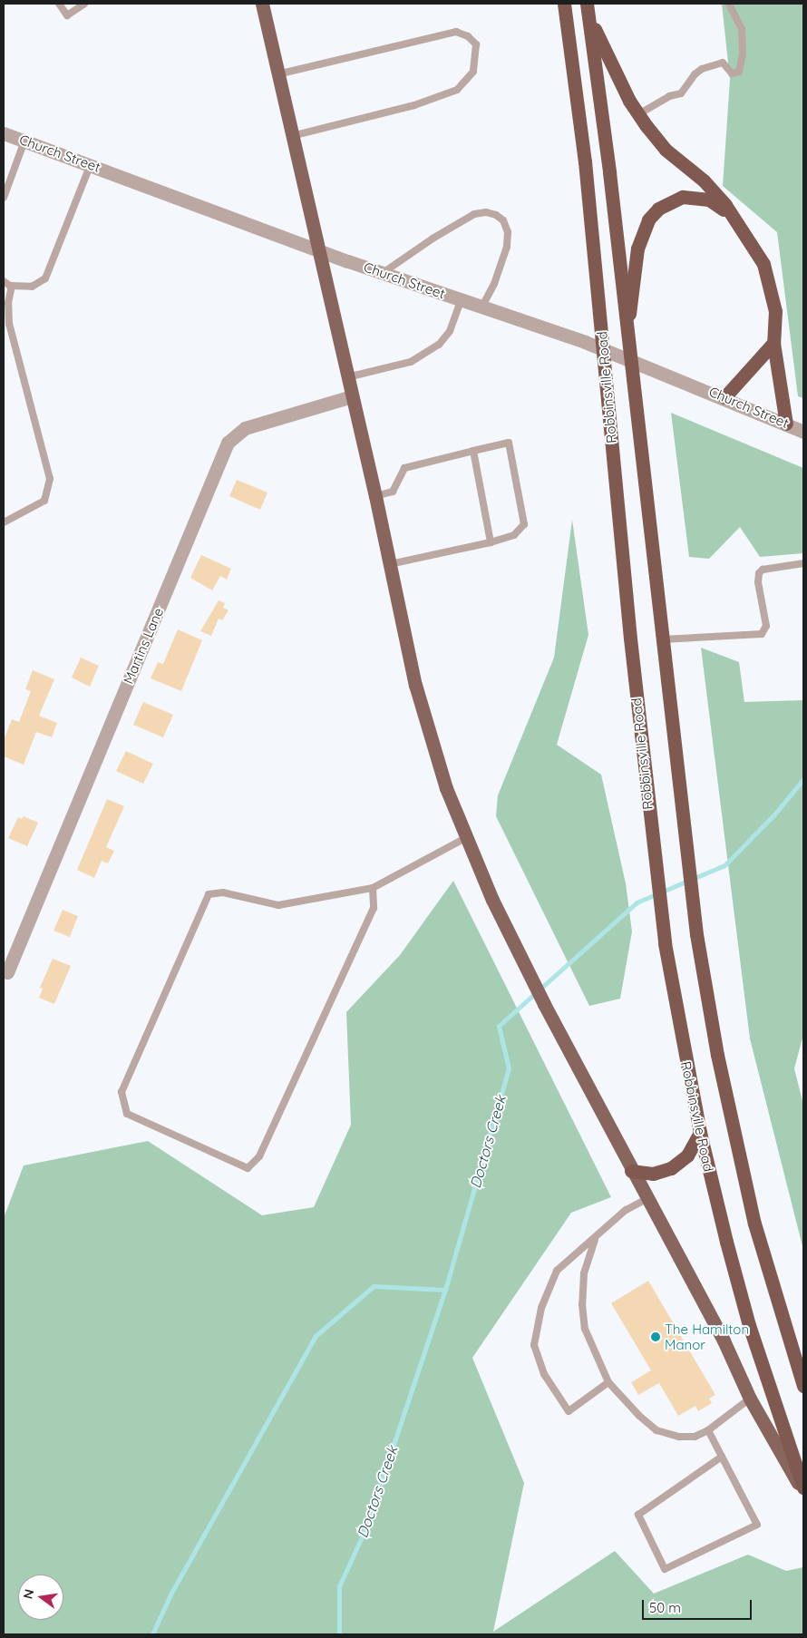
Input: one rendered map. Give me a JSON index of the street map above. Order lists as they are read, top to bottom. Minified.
{"streets":{"highway":["Robbinsville Road"],"street":["Church Street","Martins Lane"]},"water":["Doctors Creek"],"places":["The Hamilton Manor"],"scale_bar":"50 m","north":"left"}
